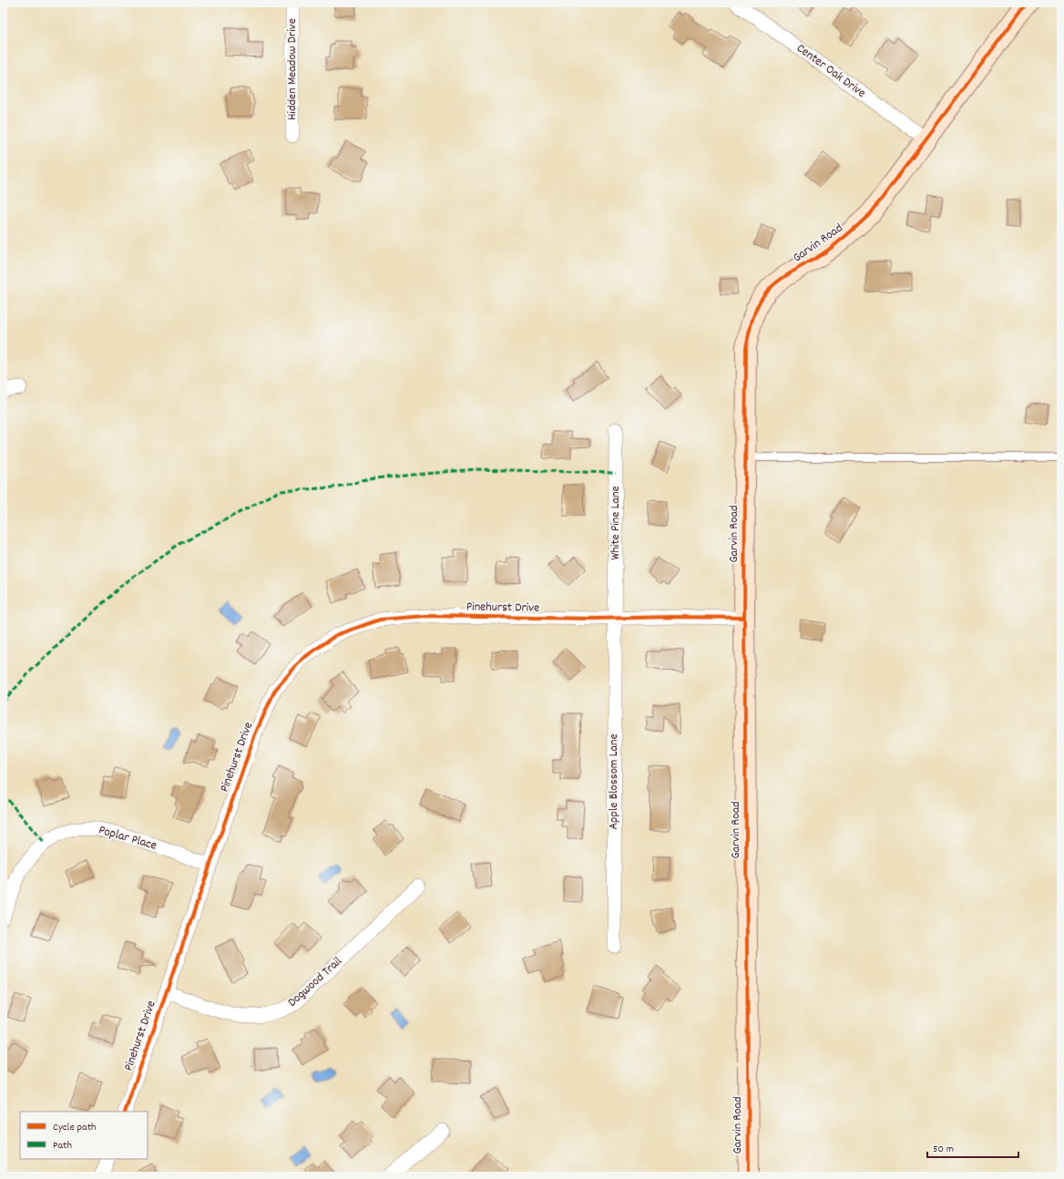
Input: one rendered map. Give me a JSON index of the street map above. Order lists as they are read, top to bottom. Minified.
{"streets":{"street":["Hidden Meadow Drive","Center Oak Drive","Garvin Road","White Pine Lane","Pinehurst Drive","Apple Blossom Lane","Poplar Place","Dogwood Trail"]},"crossings":[["Center Oak Drive","Garvin Road"],["Garvin Road","Pinehurst Drive"],["White Pine Lane","Pinehurst Drive"],["White Pine Lane","Apple Blossom Lane"],["Pinehurst Drive","Apple Blossom Lane"],["Pinehurst Drive","Poplar Place"],["Pinehurst Drive","Dogwood Trail"]],"legend":["Cycle path","Path"],"scale_bar":"50 m"}
